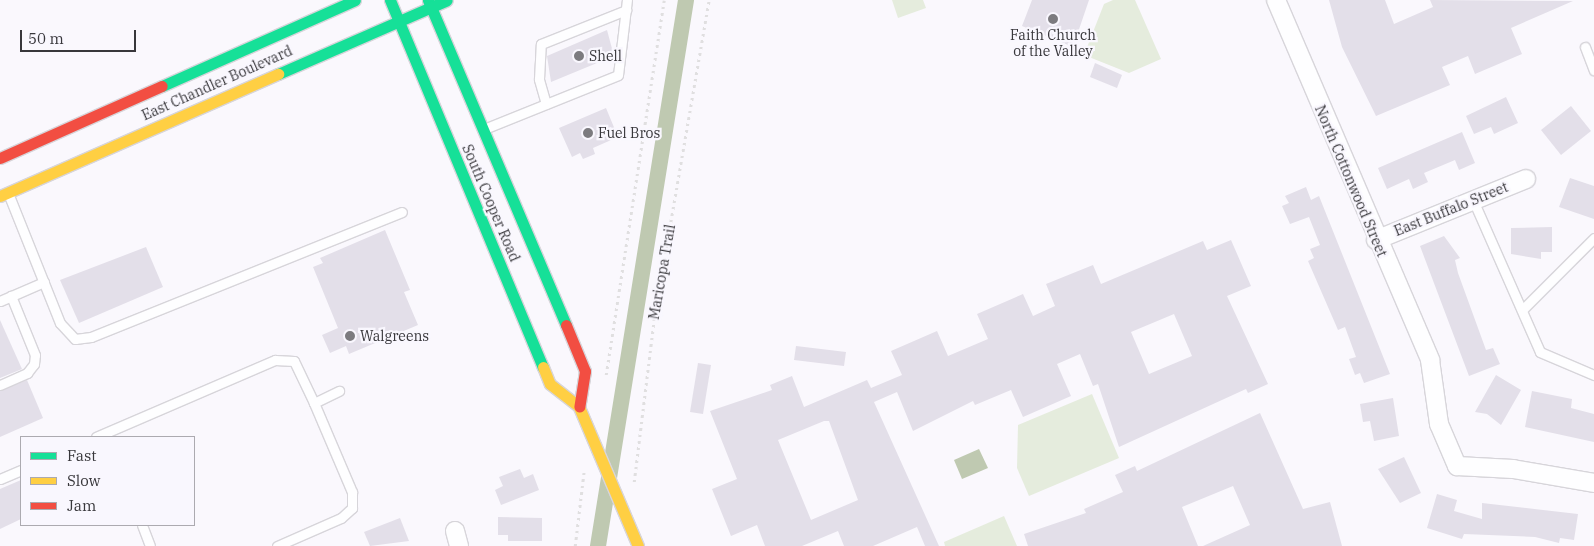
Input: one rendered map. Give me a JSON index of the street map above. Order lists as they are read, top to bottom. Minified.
{"streets":{"main road":["East Chandler Boulevard","South Cooper Road"],"street":["North Cottonwood Street","East Buffalo Street"],"path":["Maricopa Trail"]},"crossings":[["East Chandler Boulevard","South Cooper Road"],["North Cottonwood Street","East Buffalo Street"]],"places":["Faith Church of the Valley","Shell","Fuel Bros","Walgreens"],"legend":["Fast","Slow","Jam"],"scale_bar":"50 m"}
